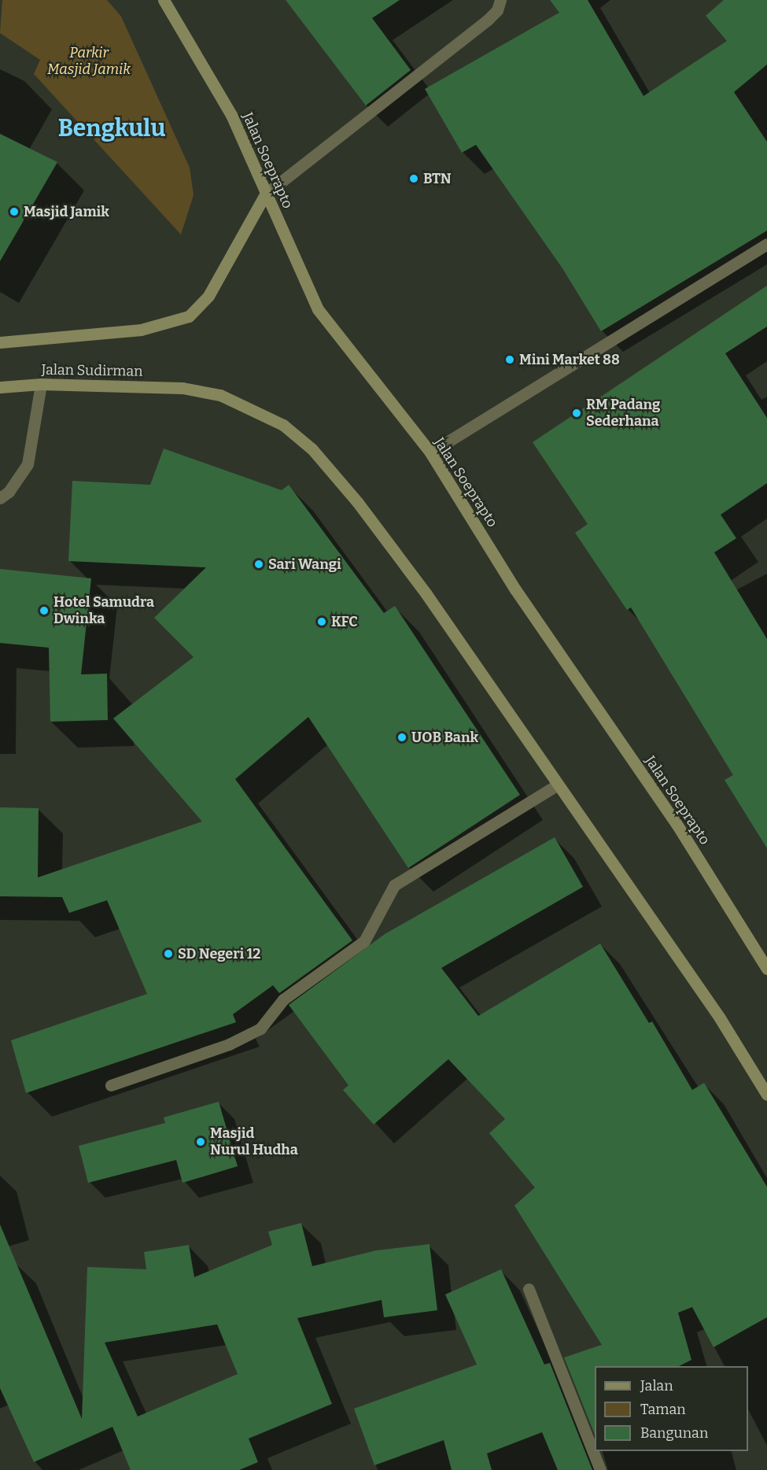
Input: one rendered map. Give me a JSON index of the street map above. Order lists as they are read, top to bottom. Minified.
{"streets":{"main road":["Jalan Soeprapto","Jalan Sudirman"]},"districts":["Bengkulu"],"parks":["Parkir Masjid Jamik"],"places":["BTN","Masjid Jamik","Mini Market 88","RM Padang Sederhana","Sari Wangi","Hotel Samudra Dwinka","KFC","UOB Bank","SD Negeri 12","Masjid Nurul Hudha"],"legend":["Jalan","Taman","Bangunan"]}
